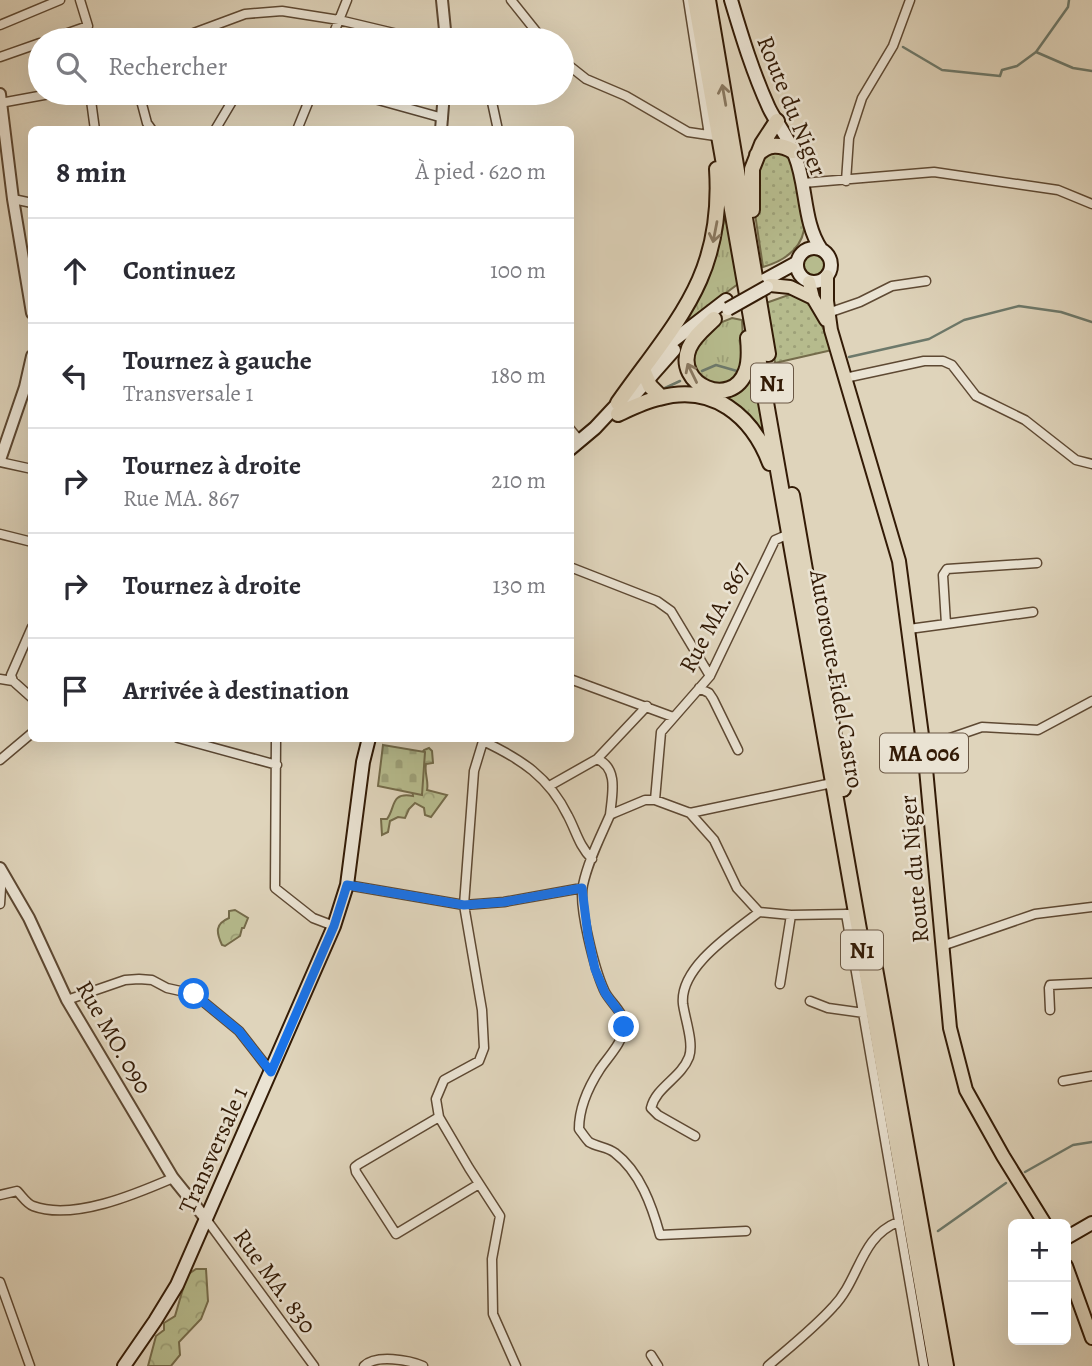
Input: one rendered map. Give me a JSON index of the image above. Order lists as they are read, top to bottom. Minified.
{"streets":{"highway":["N1","Autoroute Fidel Castro"],"main road":["Route du Niger","MA 006","Transversale 1"],"street":["Rue MA. 867","Rue MO. 090","Rue MA. 830"]},"crossings":[["Rue MA. 867","Autoroute Fidel Castro"],["Rue MO. 090","Transversale 1"],["Rue MO. 090","Rue MA. 830"],["Transversale 1","Rue MA. 830"]],"page":{"search":"Rechercher","heading":["8 min","À pied · 620 m"],"list":[["Continuez","100 m"],["Tournez à gauche","Transversale 1","180 m"],["Tournez à droite","Rue MA. 867","210 m"],["Tournez à droite","130 m"],"Arrivée à destination"],"map_buttons":["+","−"]}}
